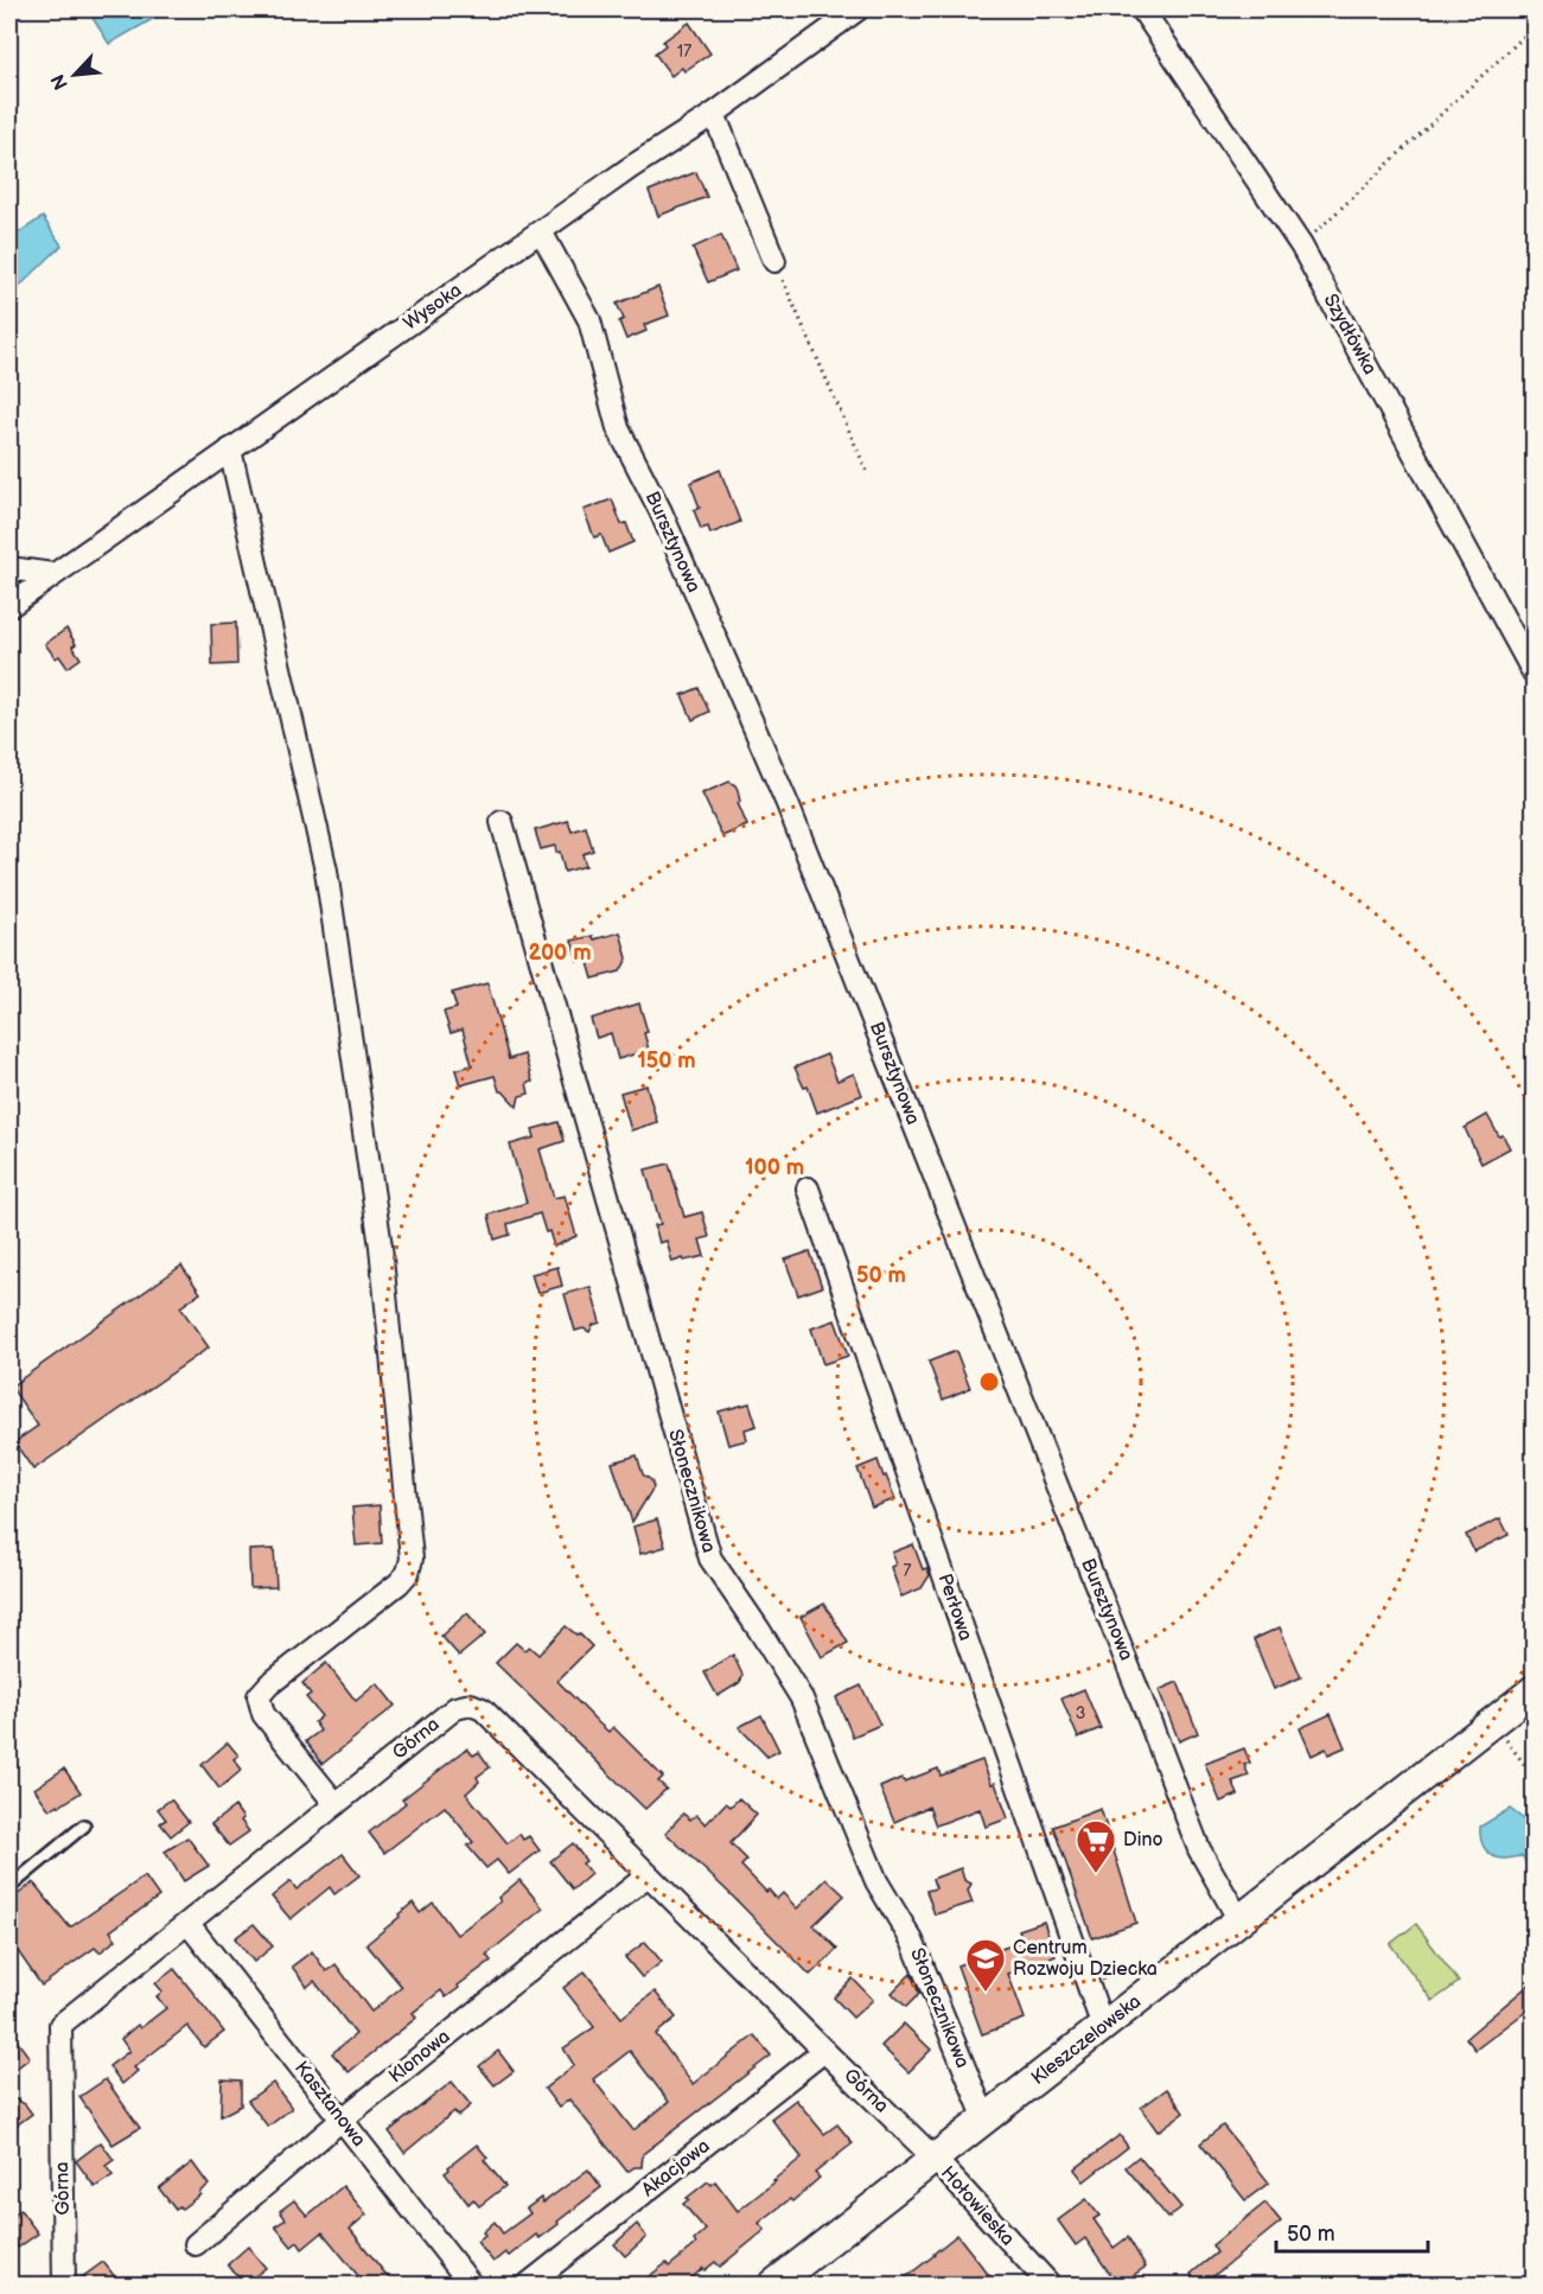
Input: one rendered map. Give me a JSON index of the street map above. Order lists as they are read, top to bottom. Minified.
{"streets":{"main road":["Kleszczelowska"],"street":["Wysoka","Szydłówka","Bursztynowa","Słonecznikowa","Perłowa","Górna","Klonowa","Kasztanowa","Akacjowa","Hołowieska"]},"crossings":[["Wysoka","Bursztynowa"],["Bursztynowa","Kleszczelowska"],["Słonecznikowa","Kleszczelowska"],["Perłowa","Kleszczelowska"],["Górna","Kleszczelowska"],["Górna","Klonowa"],["Górna","Kasztanowa"],["Górna","Akacjowa"],["Górna","Hołowieska"],["Kleszczelowska","Hołowieska"],["Klonowa","Kasztanowa"]],"places":{"supermarket":["Dino"],"school or university":["Centrum Rozwoju Dziecka"]},"house_numbers":["17","7","3"],"scale_bar":"50 m","north":"bottom left","rings":["200 m","150 m","100 m","50 m"]}
